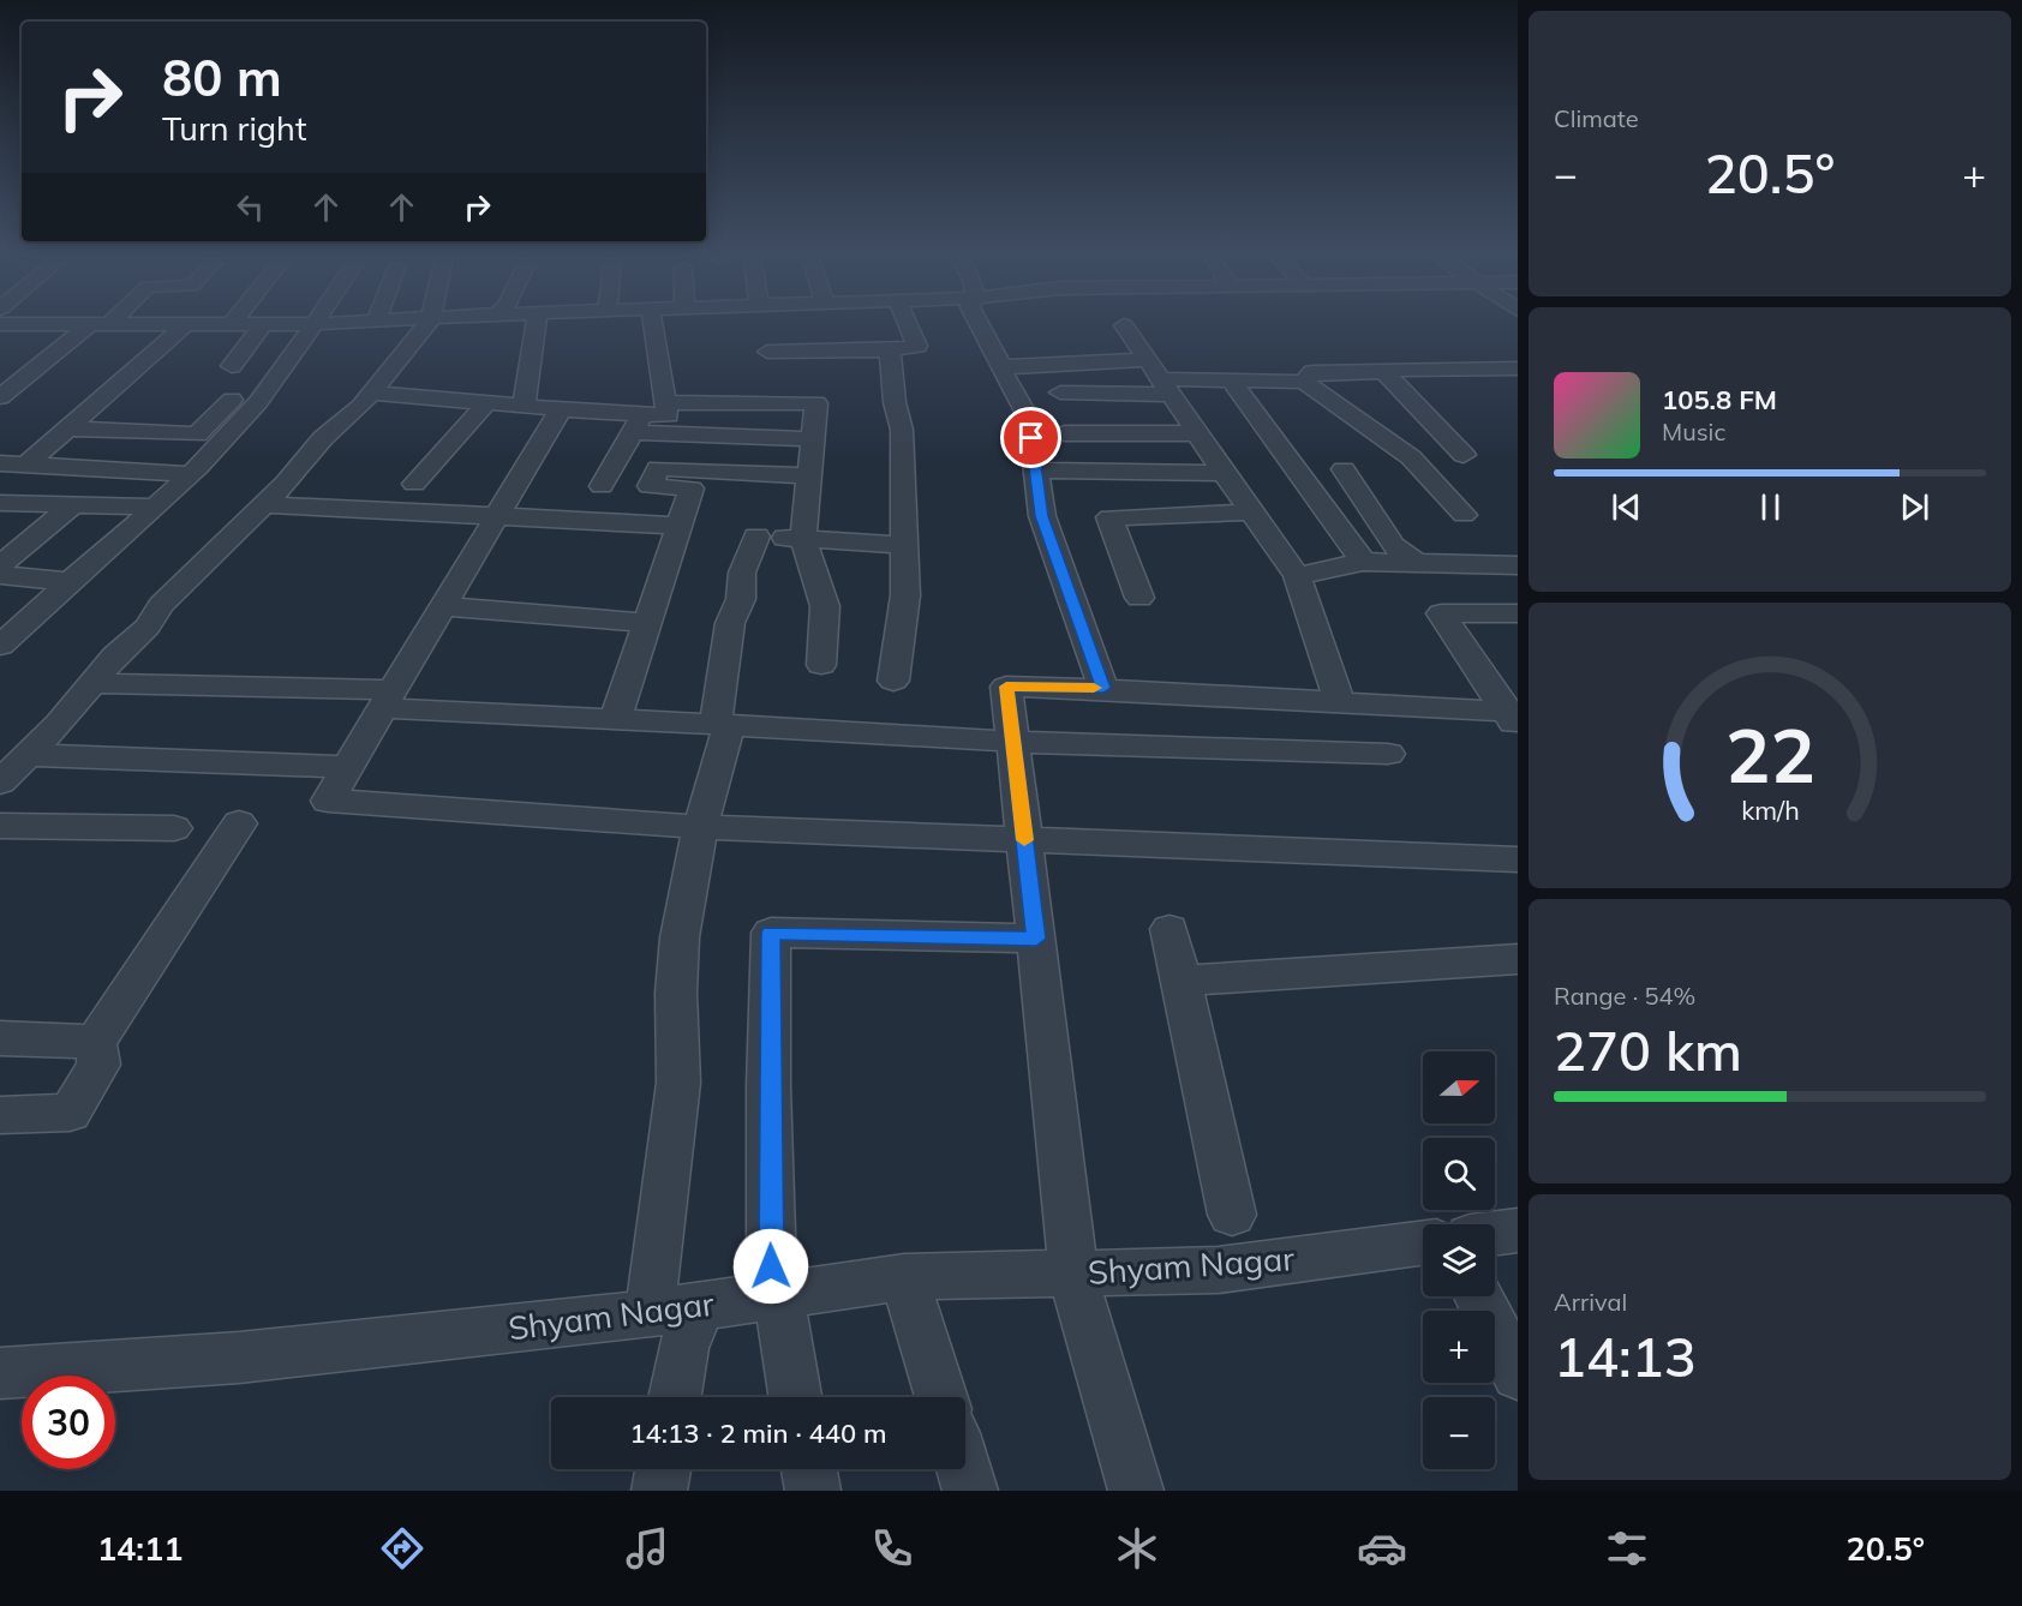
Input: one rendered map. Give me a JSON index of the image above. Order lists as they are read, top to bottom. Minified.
{"streets":{"street":["Shyam Nagar"]},"north":"right","page":{"tile":["Climate",["Range · 54%","270 km"],["Arrival","14:13"]],"turn":["80 m","Turn right"],"heat":["−","20.5°","+"],"song":["105.8 FM","Music"],"map_buttons":["+","−"],"limit":"30","trip":"14:13 · 2 min · 440 m","tabs":["14:11","20.5°"],"gauge":["22","km/h"]}}
